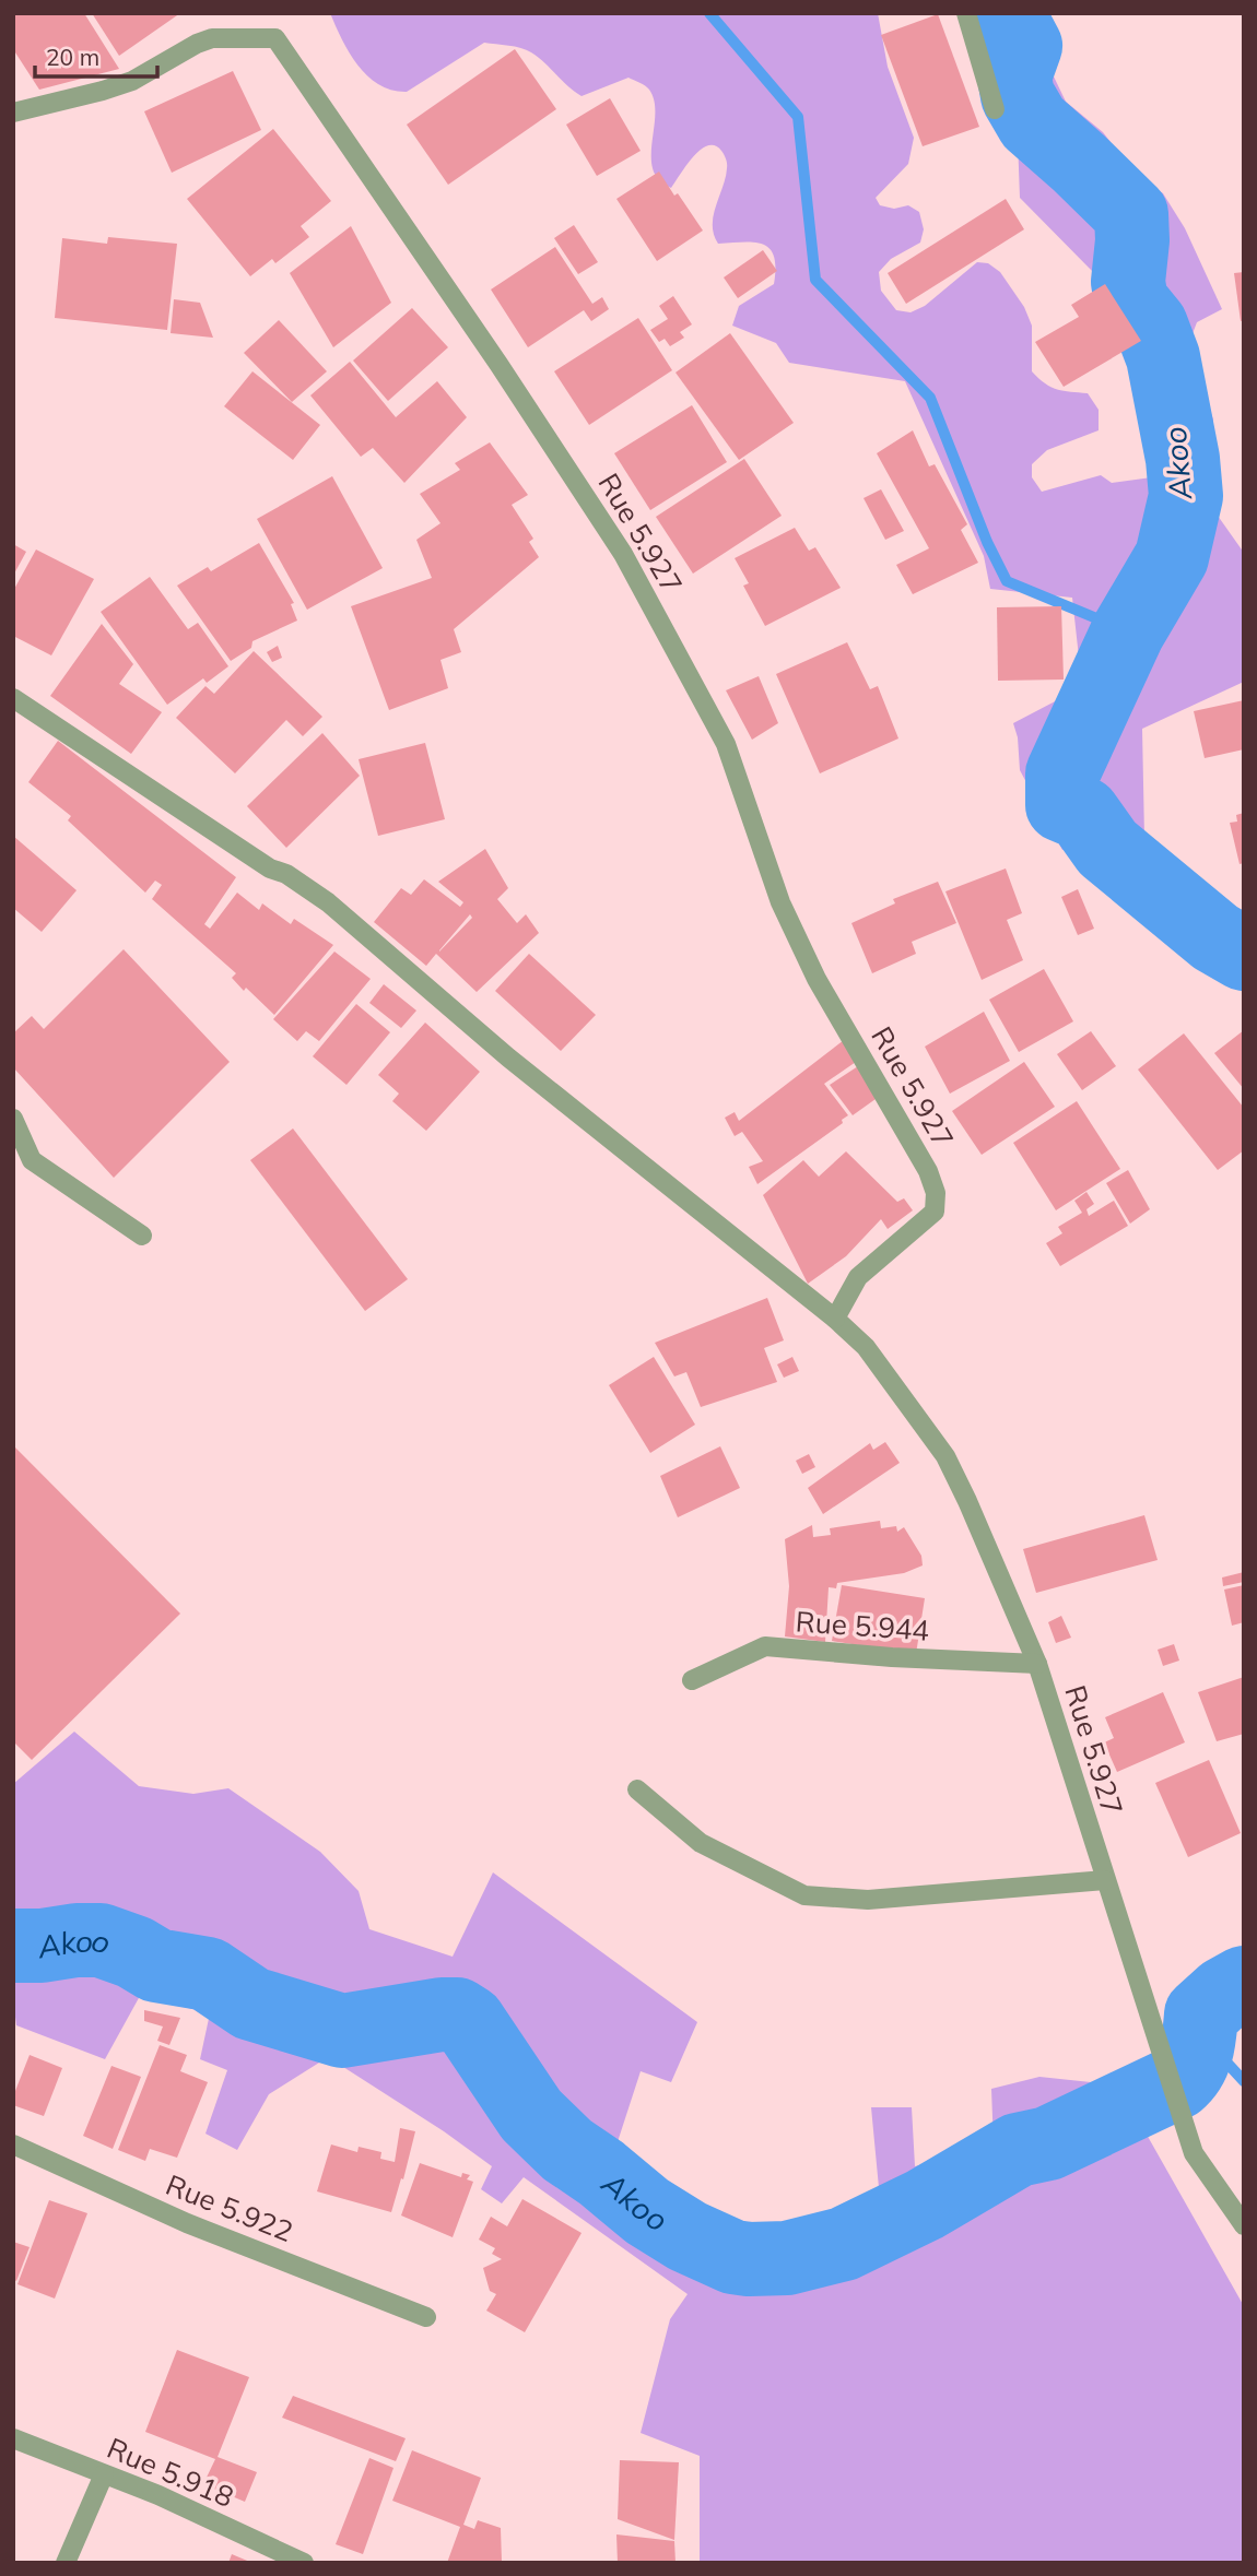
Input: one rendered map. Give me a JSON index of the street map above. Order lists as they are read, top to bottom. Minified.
{"streets":{"street":["Rue 5.927","Rue 5.944","Rue 5.922","Rue 5.918"]},"crossings":[["Rue 5.927","Rue 5.944"]],"water":["Akoo"],"scale_bar":"20 m"}
